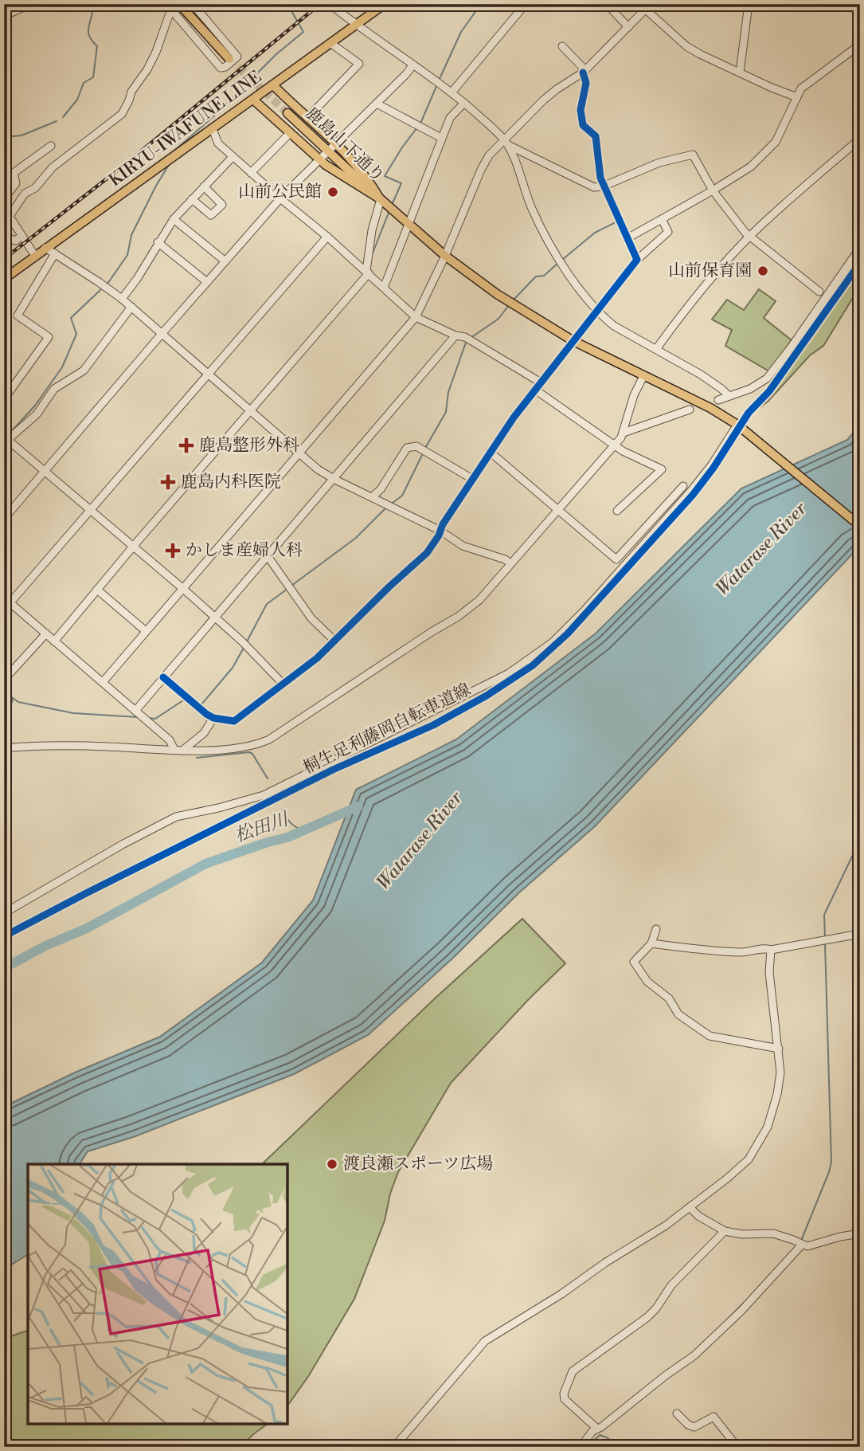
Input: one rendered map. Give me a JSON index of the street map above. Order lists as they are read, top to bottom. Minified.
{"streets":{"main road":["KIRYU-IWAFUNE LINE","鹿島山下通り"],"cycle path":["桐生足利藤岡自転車道線"]},"water":["Watarase River","松田川"],"places":{"other":["山前公民館","山前保育園","渡良瀬スポーツ広場"],"health":["鹿島整形外科","鹿島内科医院","かしま産婦人科"]}}
